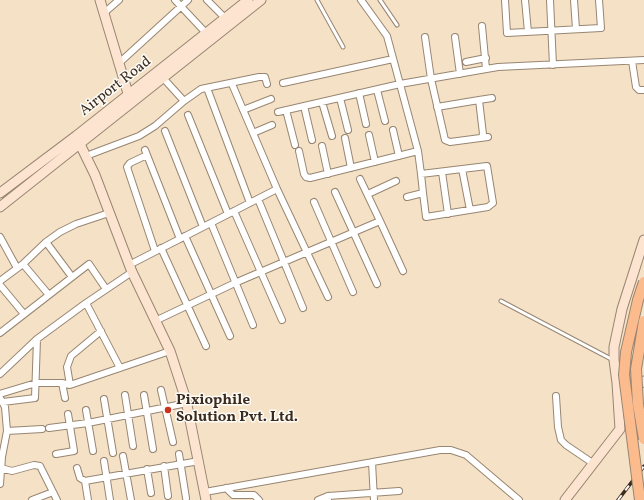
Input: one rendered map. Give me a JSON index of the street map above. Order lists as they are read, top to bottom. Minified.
{"streets":{"street":["Airport Road"]},"places":["Pixiophile Solution Pvt. Ltd."]}
